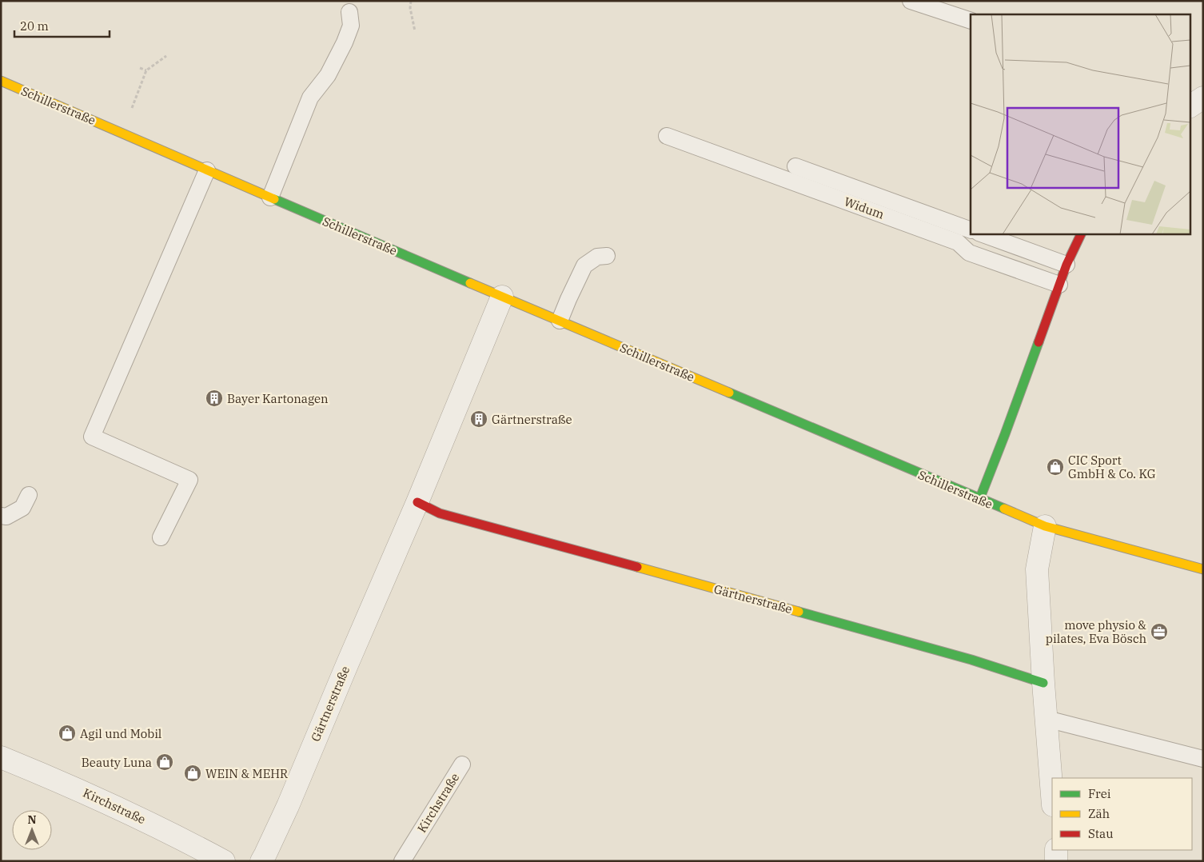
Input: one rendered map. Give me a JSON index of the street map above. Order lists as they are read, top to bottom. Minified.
{"streets":{"street":["Schillerstraße","Gärtnerstraße","Kirchstraße"],"lane":["Widum"]},"crossings":[["Schillerstraße","Gärtnerstraße"]],"places":{"building":["Bayer Kartonagen","Gärtnerstraße"],"shop":["CIC Sport GmbH & Co. KG","Agil und Mobil","Beauty Luna","WEIN & MEHR"],"office":["move physio & pilates, Eva Bösch"]},"legend":["Frei","Zäh","Stau"],"scale_bar":"20 m","north":"top"}
